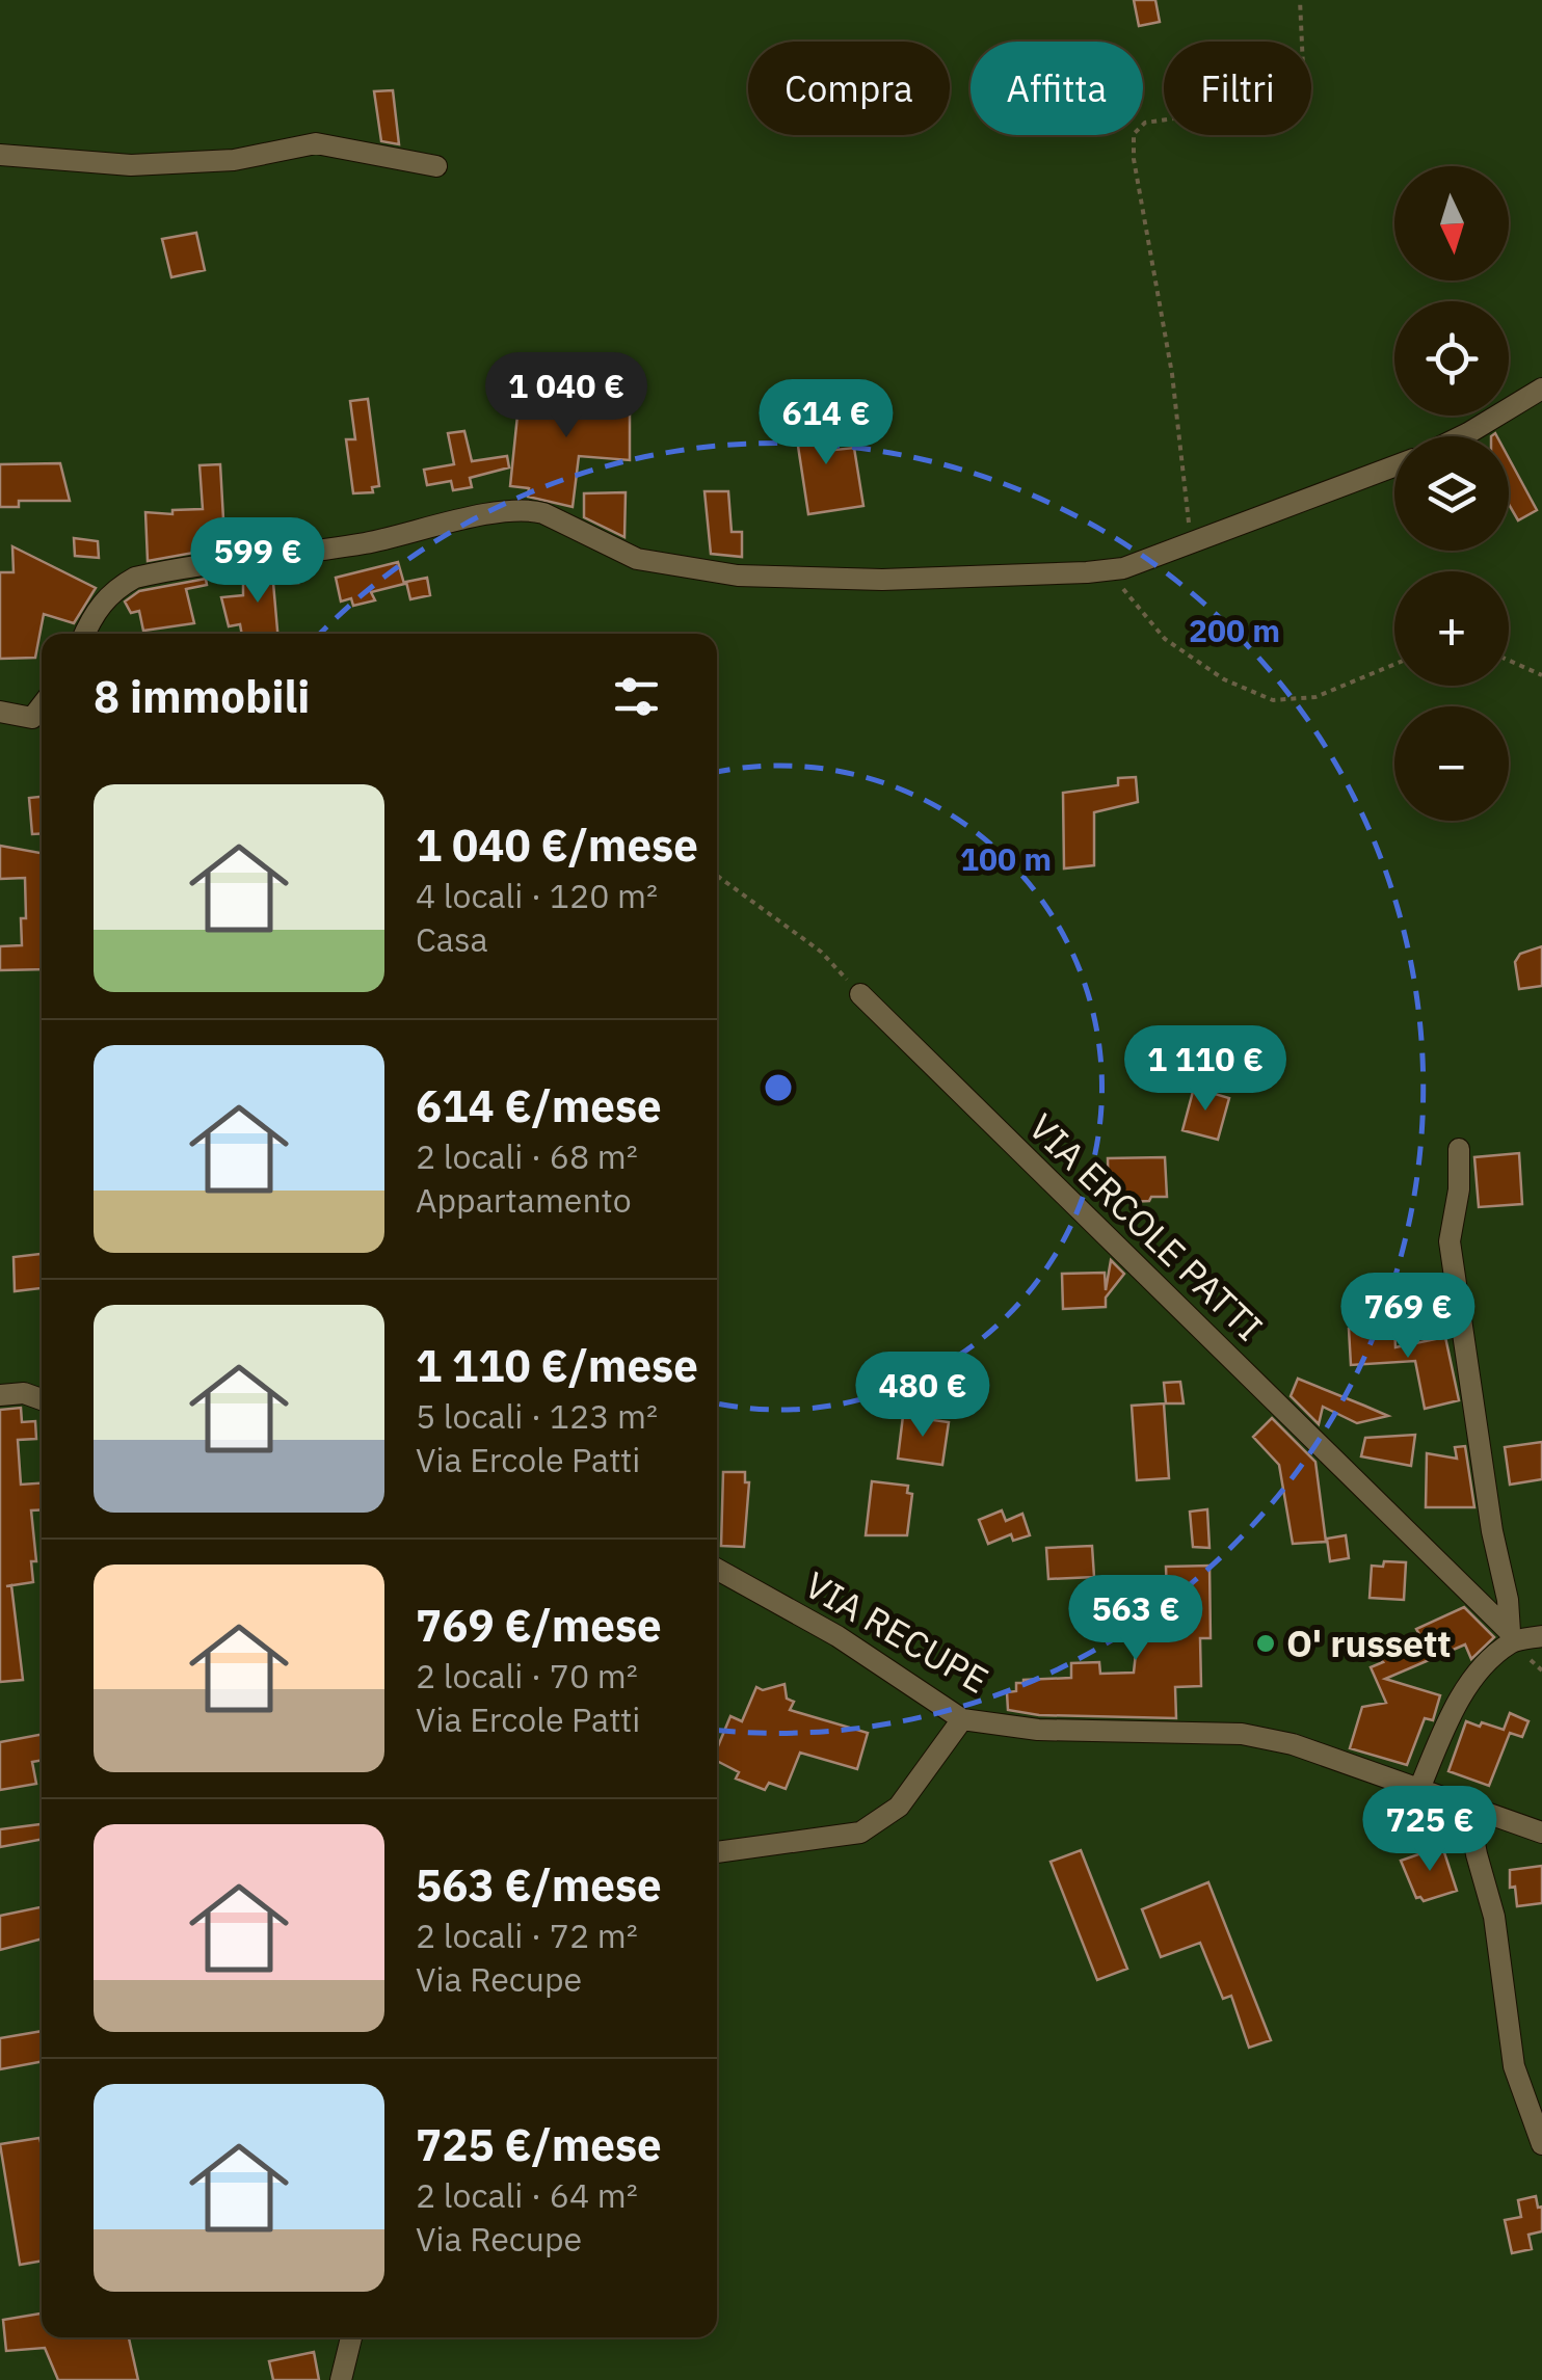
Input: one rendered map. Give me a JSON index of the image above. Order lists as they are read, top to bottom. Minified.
{"streets":{"street":["VIA ERCOLE PATTI","VIA RECUPE"]},"places":["O' russett"],"north":"bottom","page":{"chip":["Compra","Affitta","Filtri"],"map_buttons":["+","−"],"price":["1 040 €","614 €","599 €","1 110 €","769 €","480 €","563 €","725 €"],"heading":"8 immobili","list":[{"name":"1 040 €/mese","note":"4 locali · 120 m² · Casa"},{"name":"614 €/mese","note":"2 locali · 68 m² · Appartamento"},{"name":"1 110 €/mese","note":"5 locali · 123 m² · Via Ercole Patti"},{"name":"769 €/mese","note":"2 locali · 70 m² · Via Ercole Patti"},{"name":"563 €/mese","note":"2 locali · 72 m² · Via Recupe"},{"name":"725 €/mese","note":"2 locali · 64 m² · Via Recupe"}]},"rings":["200 m","100 m"]}
